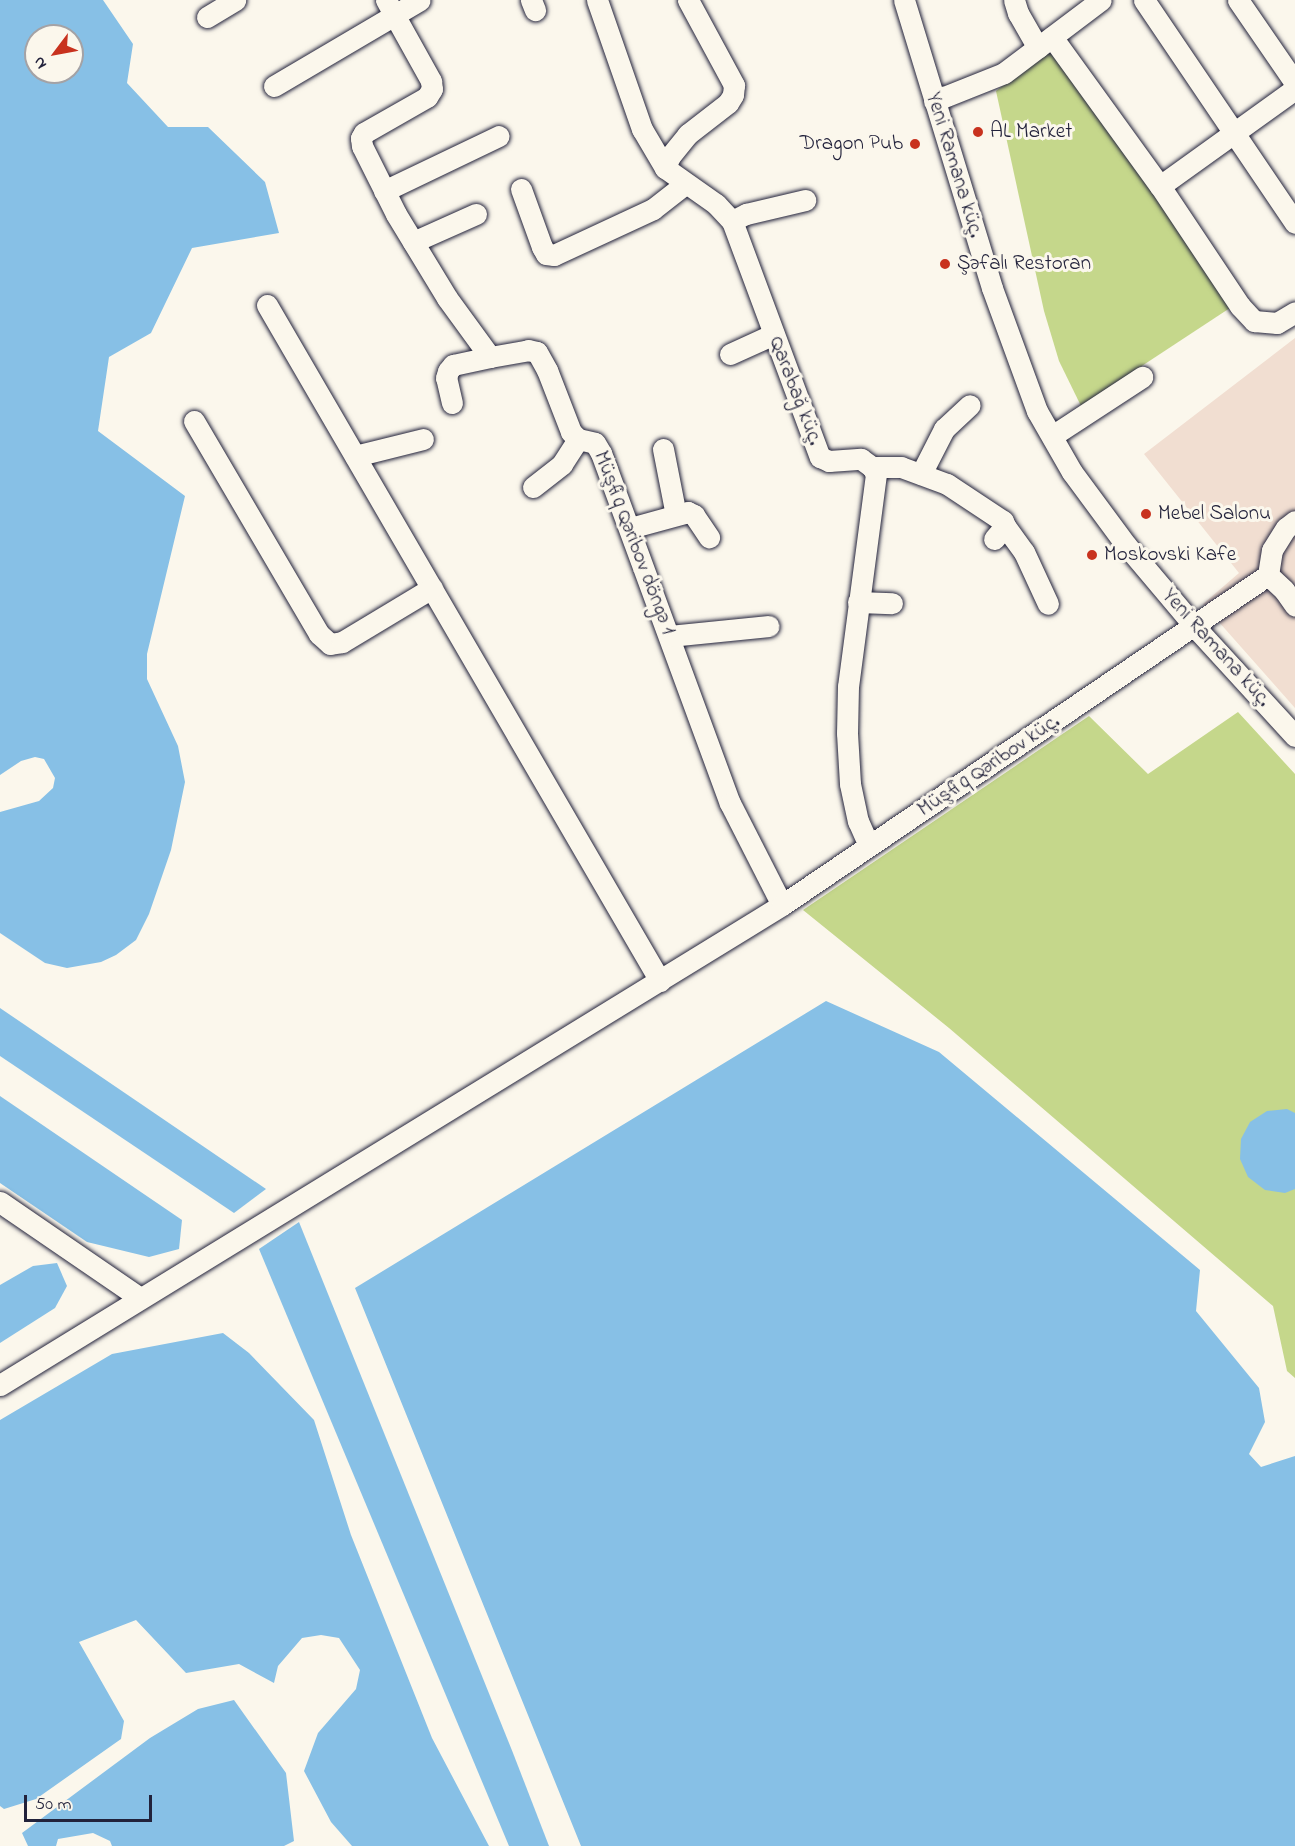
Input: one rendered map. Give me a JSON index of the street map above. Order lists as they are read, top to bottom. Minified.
{"streets":{"street":["Yeni Ramana küç.","Qarabağ küç.","Müşfiq Qəribov döngə 1","Müşfiq Qəribov küç."]},"crossings":[["Yeni Ramana küç.","Müşfiq Qəribov küç."],["Müşfiq Qəribov döngə 1","Müşfiq Qəribov küç."]],"places":["AL Market","Dragon Pub","Şəfalı Restoran","Mebel Salonu","Moskovski Kafe"],"scale_bar":"50 m","north":"bottom left"}
